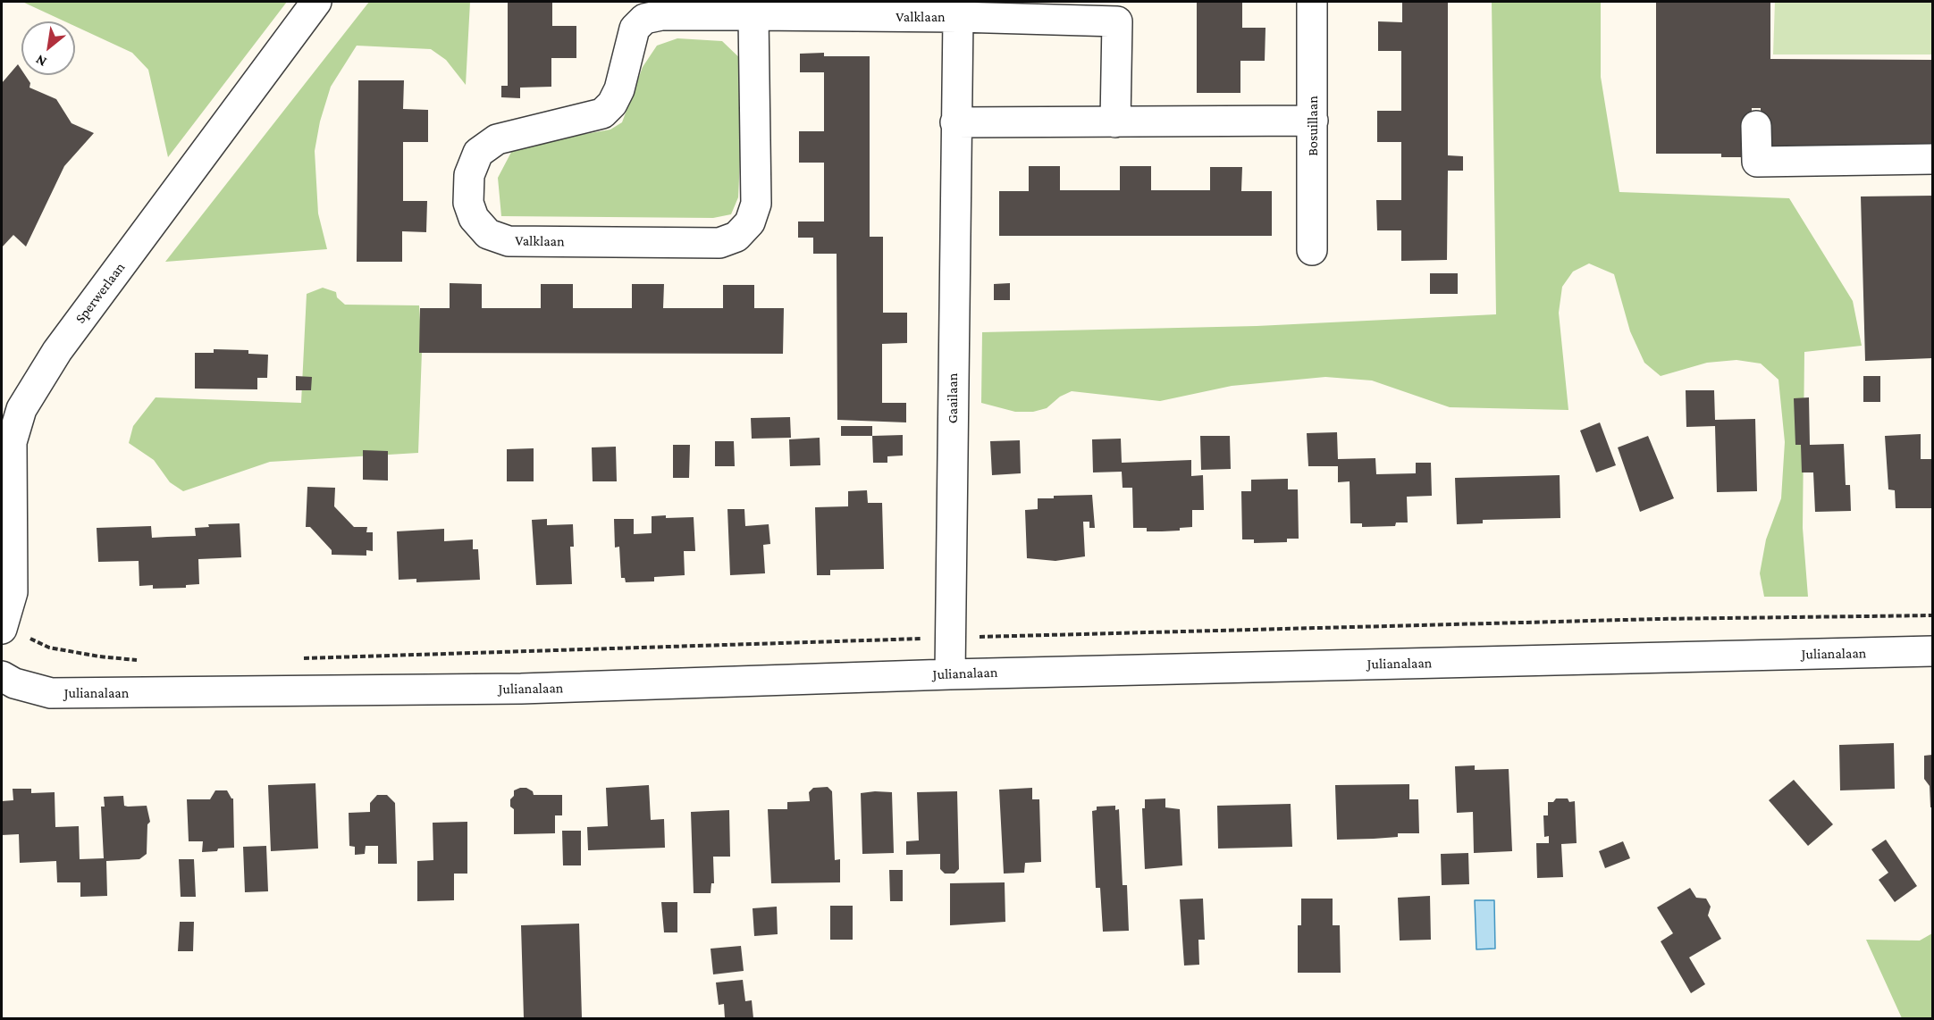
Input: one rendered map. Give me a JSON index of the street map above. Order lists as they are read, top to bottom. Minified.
{"streets":{"street":["Valklaan","Bosuillaan","Sperwerlaan","Gaailaan","Julianalaan"]},"crossings":[["Valklaan","Gaailaan"],["Gaailaan","Julianalaan"]],"north":"bottom left"}
